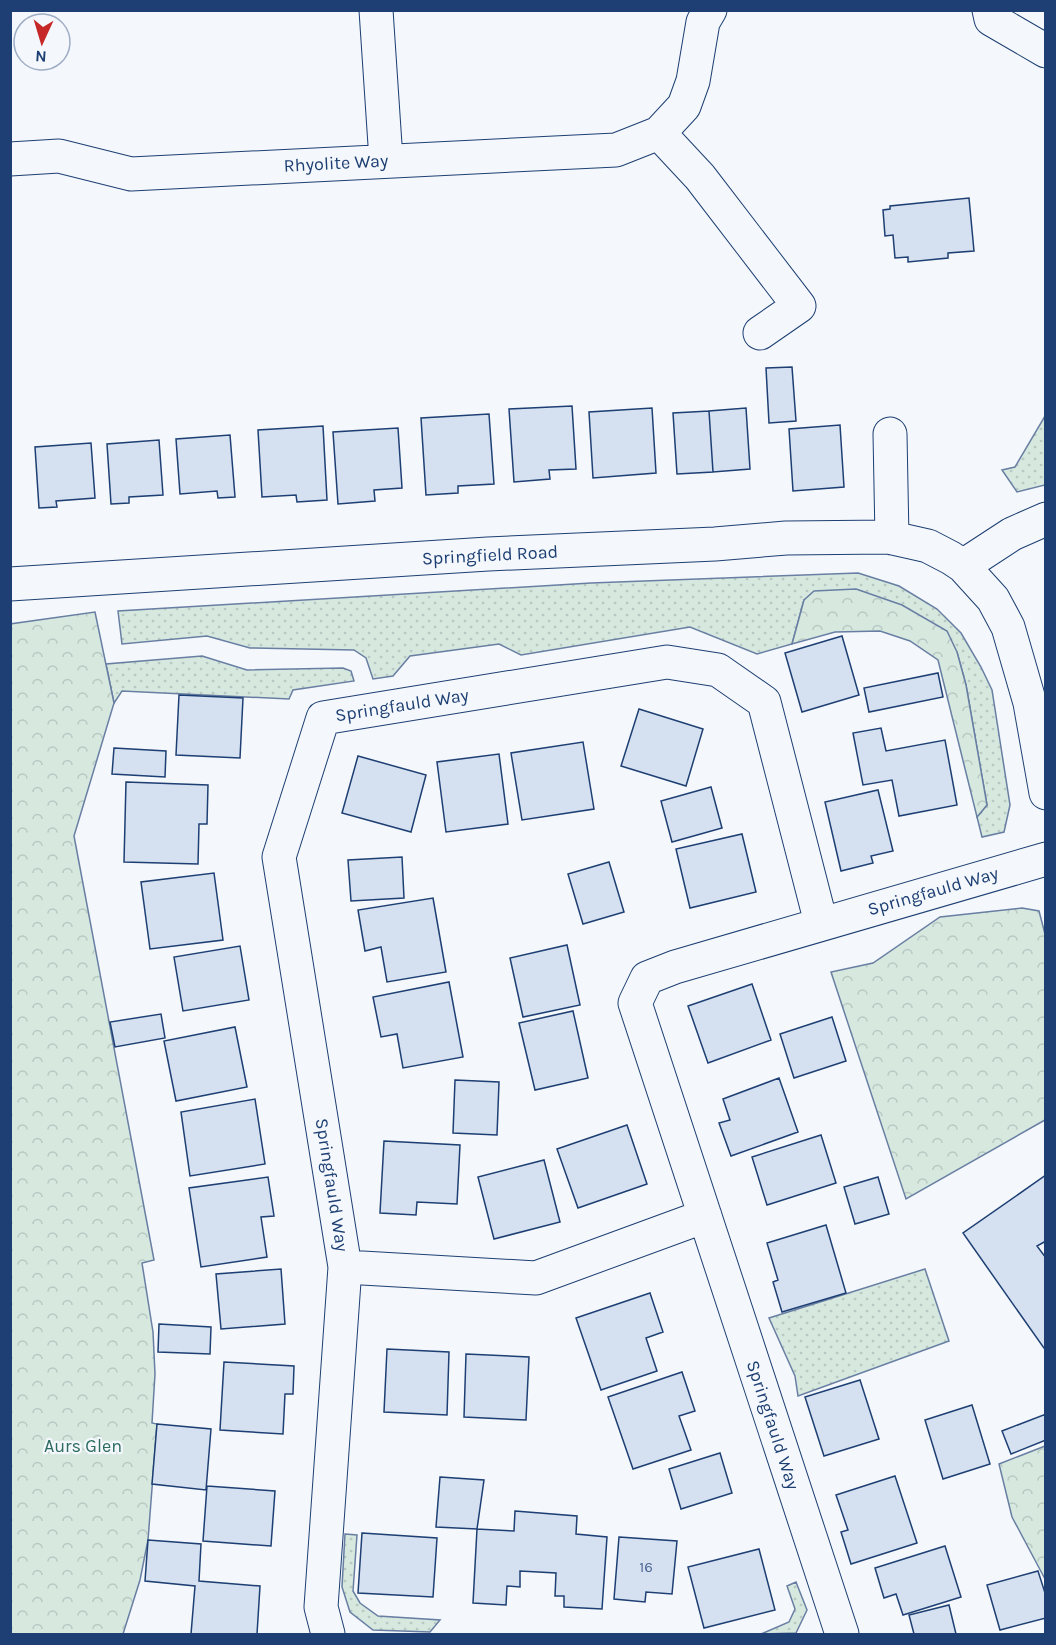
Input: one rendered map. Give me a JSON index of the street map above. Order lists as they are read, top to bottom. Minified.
{"streets":{"street":["Rhyolite Way","Springfield Road","Springfauld Way"]},"parks":["Aurs Glen"],"house_numbers":["16"],"north":"bottom"}
